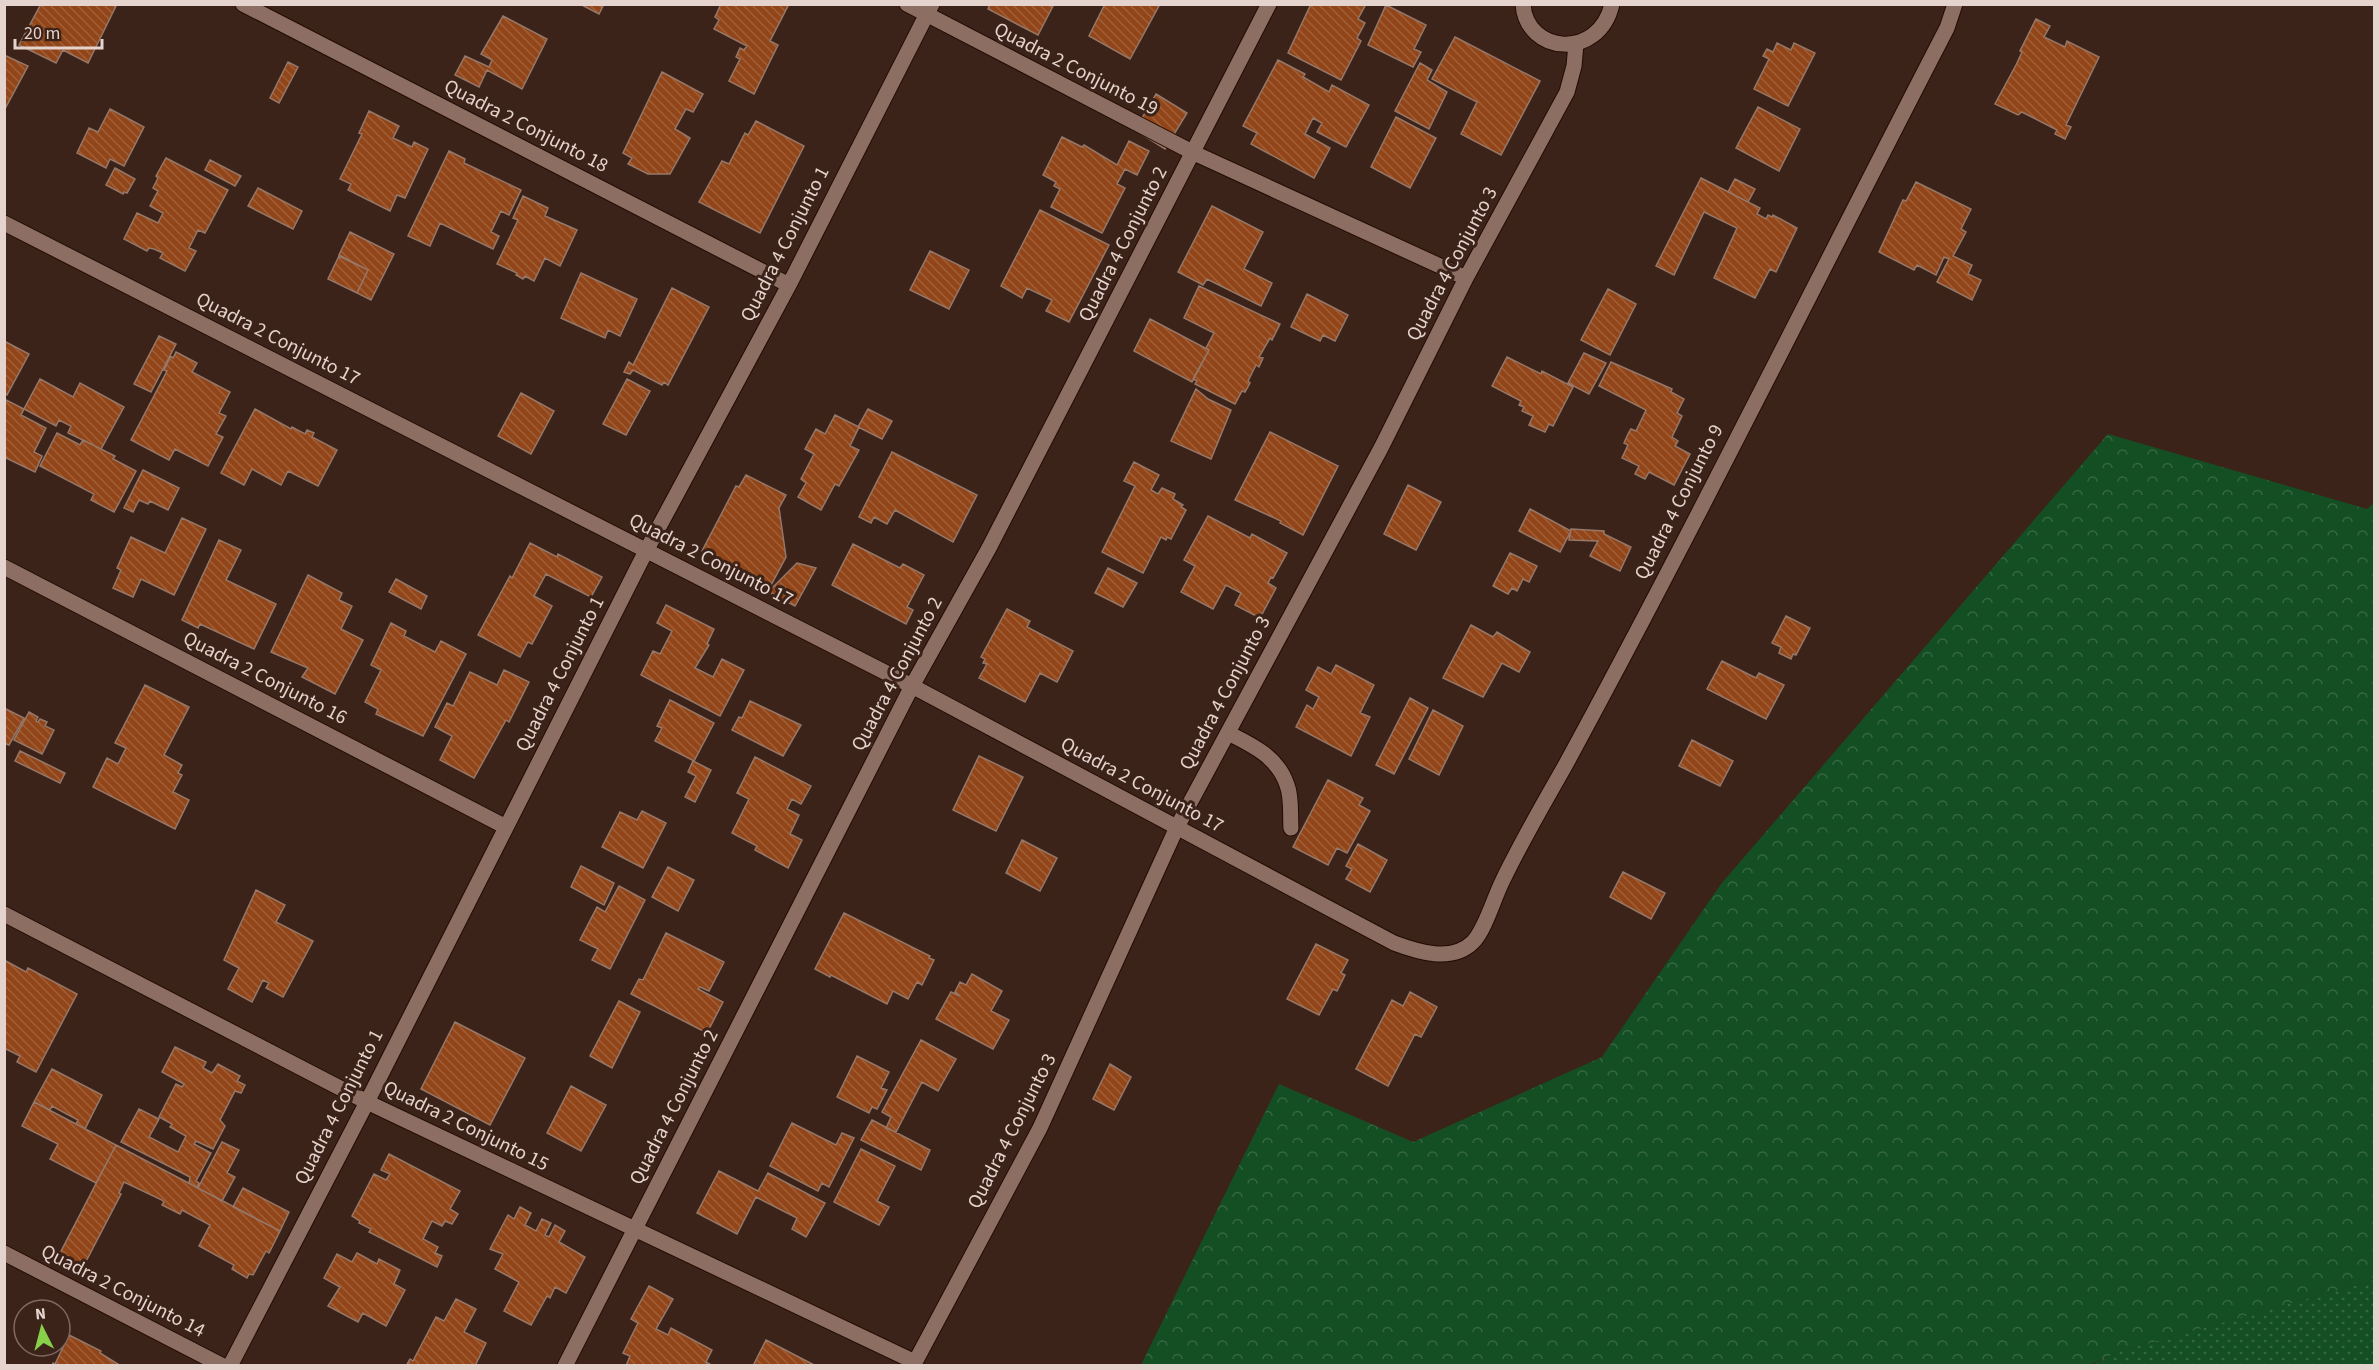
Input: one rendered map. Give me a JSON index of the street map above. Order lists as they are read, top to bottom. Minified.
{"streets":{"street":["Quadra 2 Conjunto 19","Quadra 2 Conjunto 18","Quadra 4 Conjunto 1","Quadra 4 Conjunto 2","Quadra 4 Conjunto 3","Quadra 2 Conjunto 17","Quadra 4 Conjunto 9","Quadra 2 Conjunto 16","Quadra 2 Conjunto 15","Quadra 2 Conjunto 14"]},"crossings":[["Quadra 2 Conjunto 19","Quadra 4 Conjunto 1"],["Quadra 2 Conjunto 19","Quadra 4 Conjunto 2"],["Quadra 2 Conjunto 19","Quadra 4 Conjunto 3"],["Quadra 2 Conjunto 18","Quadra 4 Conjunto 1"],["Quadra 4 Conjunto 1","Quadra 2 Conjunto 17"],["Quadra 4 Conjunto 1","Quadra 2 Conjunto 16"],["Quadra 4 Conjunto 1","Quadra 2 Conjunto 15"],["Quadra 4 Conjunto 2","Quadra 2 Conjunto 17"],["Quadra 4 Conjunto 2","Quadra 2 Conjunto 15"],["Quadra 4 Conjunto 3","Quadra 2 Conjunto 17"],["Quadra 4 Conjunto 3","Quadra 2 Conjunto 15"],["Quadra 2 Conjunto 17","Quadra 4 Conjunto 9"]],"scale_bar":"20 m","north":"top"}
